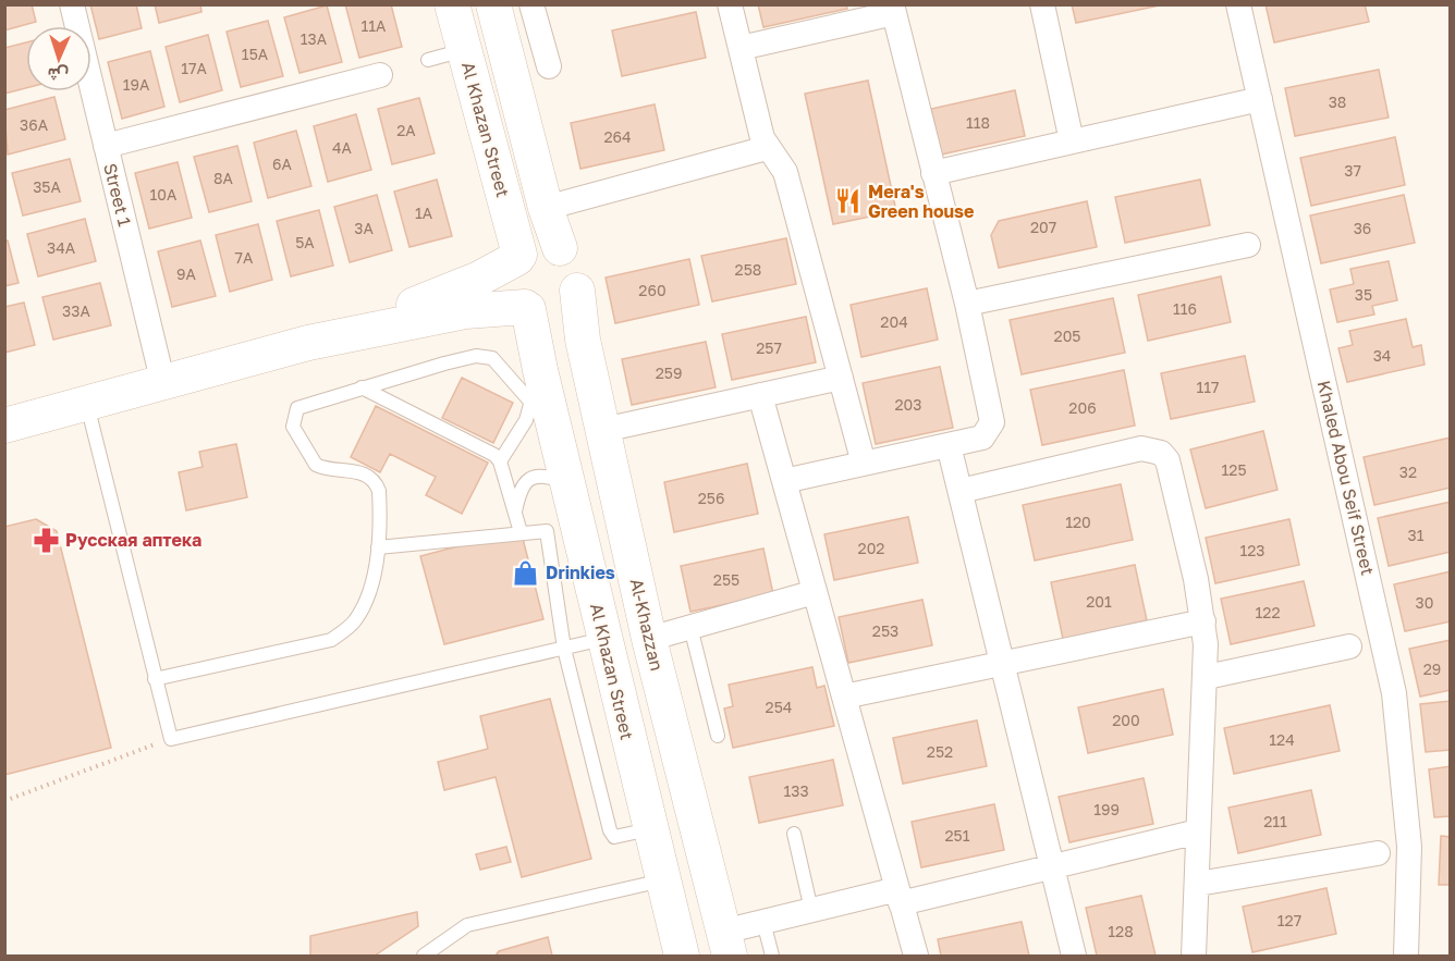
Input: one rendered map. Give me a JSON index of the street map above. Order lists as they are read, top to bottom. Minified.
{"streets":{"main road":["Al Khazan Street","Al-Khazzan"],"street":["Street 1","Khaled Abou Seif Street"]},"crossings":[["Al Khazan Street","Al-Khazzan"]],"places":{"restaurant":["Mera's Green house"],"pharmacy":["Русская аптека"],"shop":["Drinkies"]},"house_numbers":["11A","13A","15A","17A","19A","38","118","36A","2A","264","4A","6A","37","8A","35A","10A","1A","207","3A","36","5A","34A","7A","258","9A","260","35","116","33A","204","205","257","34","259","117","203","206","125","32","256","120","31","202","123","255","201","30","122","253","29","254","200","124","252","133","199","211","251","127","128"],"north":"bottom"}
